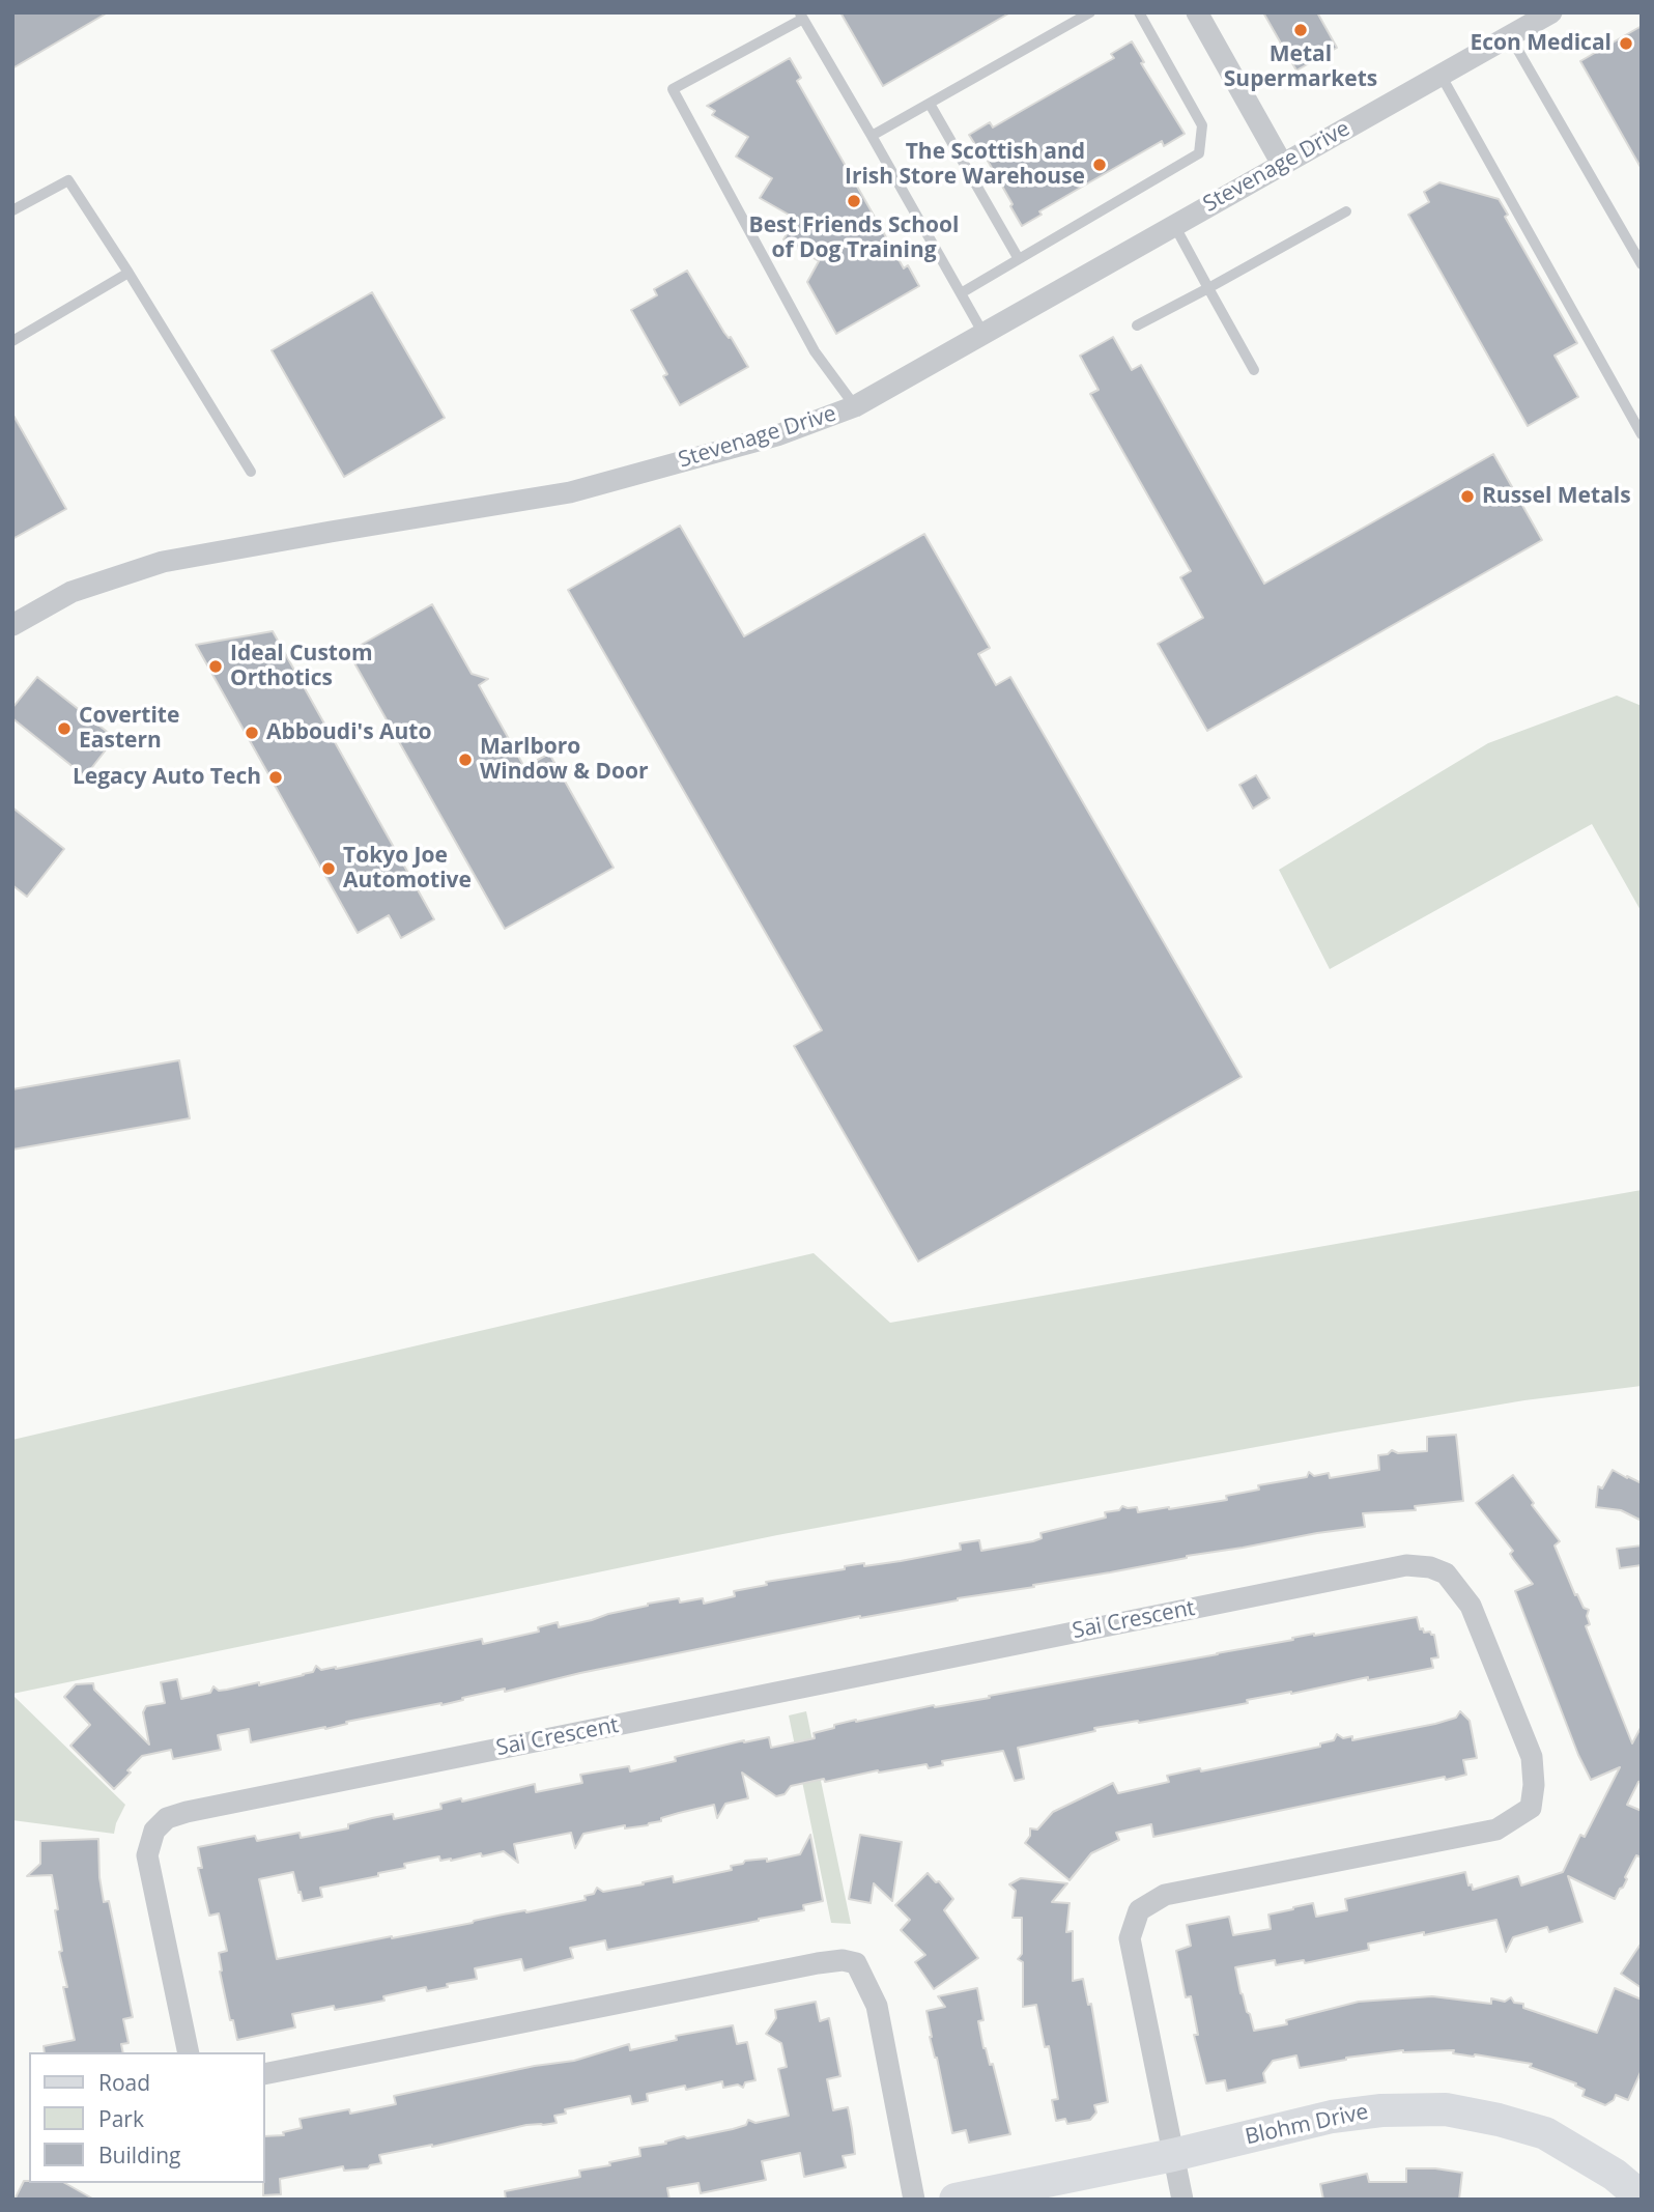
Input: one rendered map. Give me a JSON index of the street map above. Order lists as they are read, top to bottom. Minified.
{"streets":{"street":["Stevenage Drive","Sai Crescent","Blohm Drive"]},"crossings":[["Sai Crescent","Blohm Drive"]],"places":["Metal Supermarkets","Econ Medical","The Scottish and Irish Store Warehouse","Best Friends School of Dog Training","Russel Metals","Ideal Custom Orthotics","Covertite Eastern","Abboudi's Auto","Marlboro Window & Door","Legacy Auto Tech","Tokyo Joe Automotive"],"legend":["Road","Park","Building"]}
